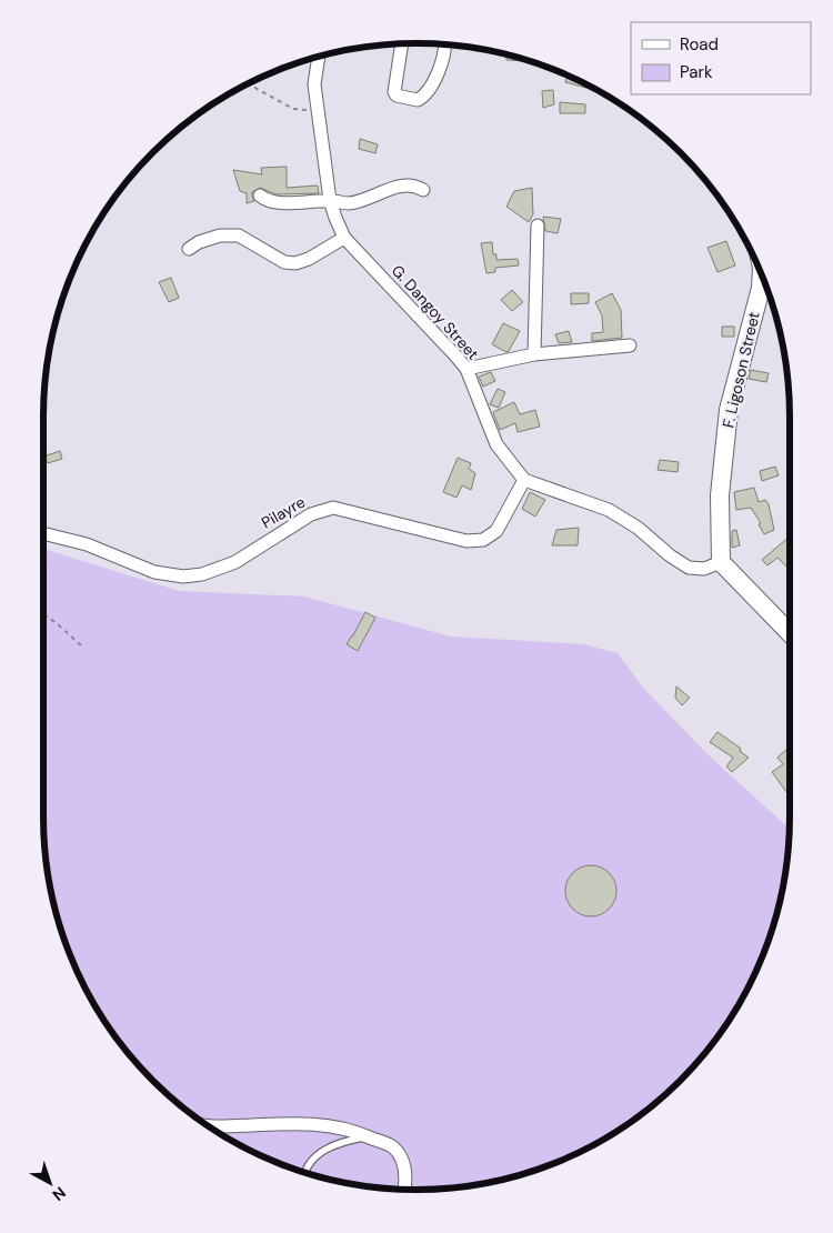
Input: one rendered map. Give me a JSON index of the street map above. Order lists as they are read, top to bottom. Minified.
{"streets":{"street":["G. Dangoy Street","F. Ligoson Street","Pilayre"]},"crossings":[["G. Dangoy Street","Pilayre"]],"legend":["Road","Park"],"north":"bottom right"}
